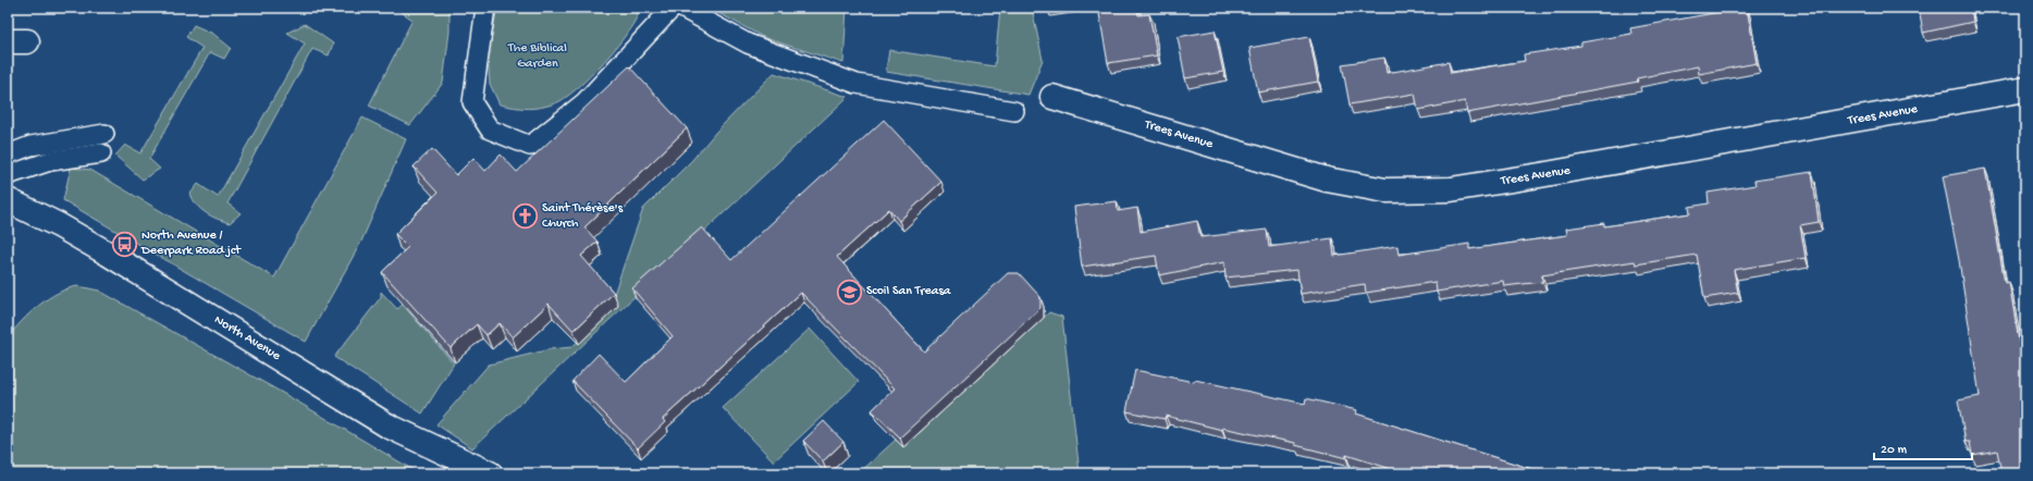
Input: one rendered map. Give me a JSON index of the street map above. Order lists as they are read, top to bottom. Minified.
{"streets":{"street":["Trees Avenue","North Avenue"]},"parks":["The Biblical Garden"],"places":{"church":["Saint Thérèse's Church"],"bus stop":["North Avenue / Deerpark Road jct"],"school or university":["Scoil San Treasa"]},"scale_bar":"20 m"}
